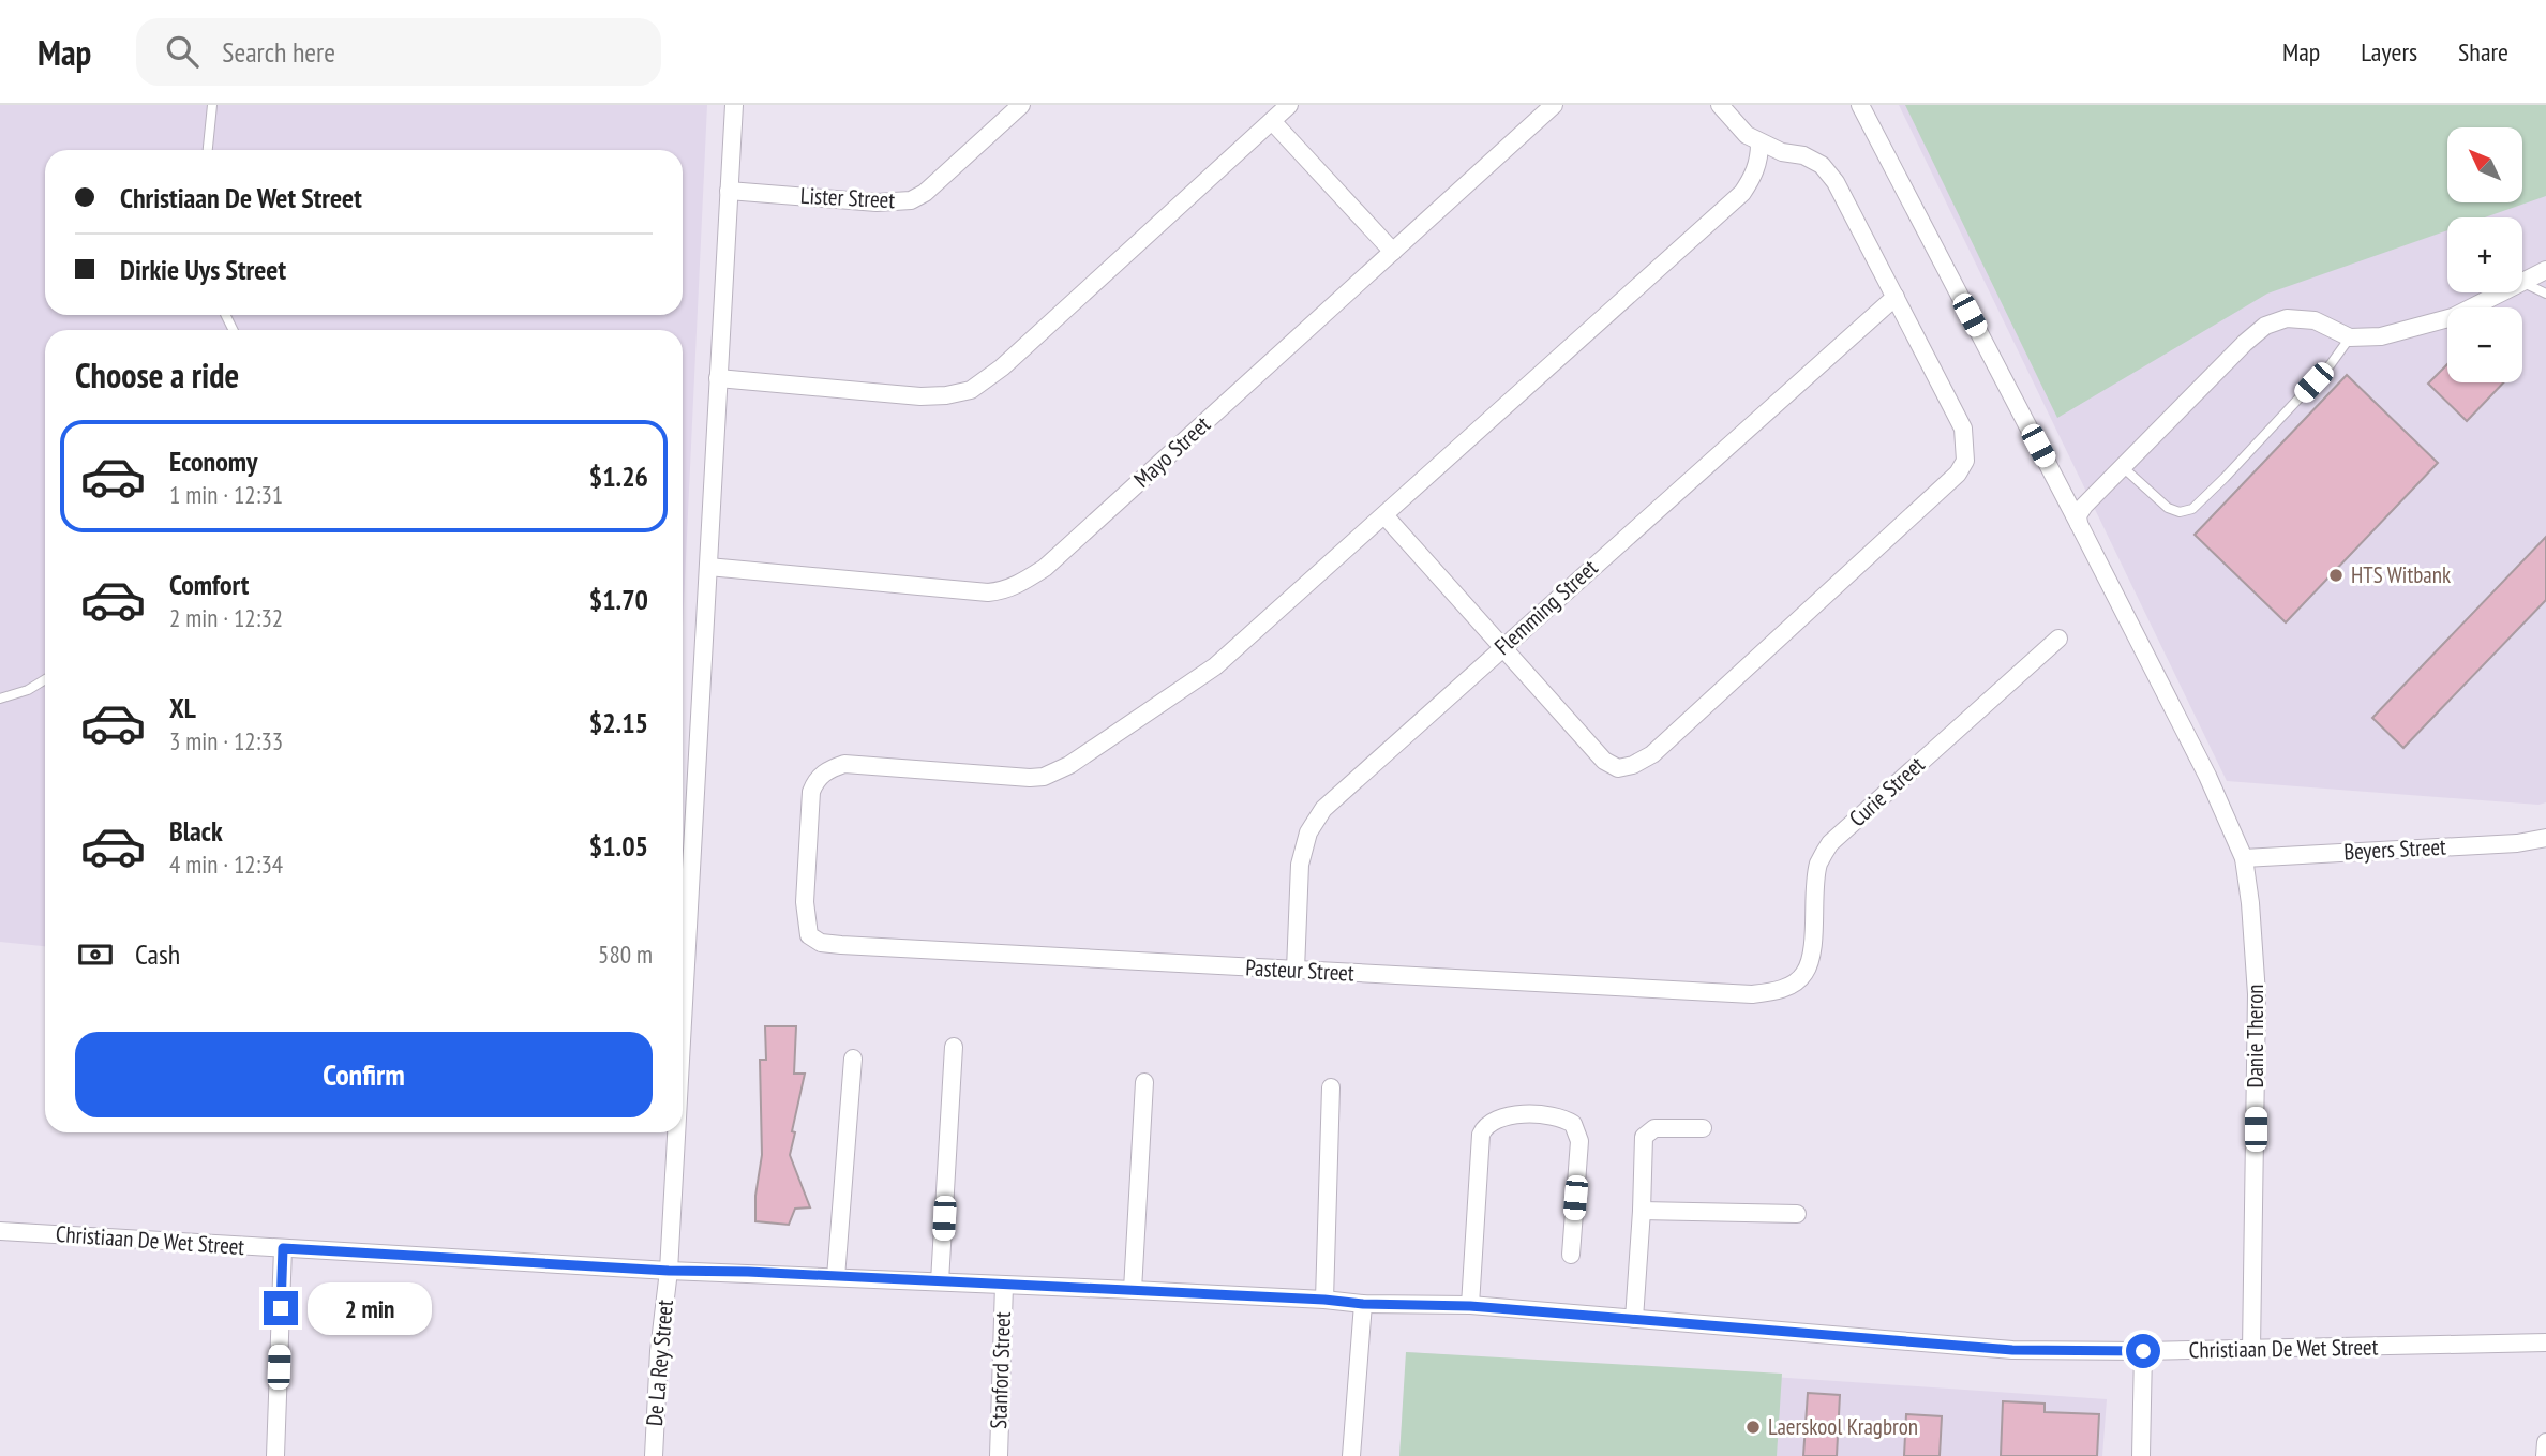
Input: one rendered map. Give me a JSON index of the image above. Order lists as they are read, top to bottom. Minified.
{"streets":{"street":["Lister Street","Mayo Street","Flemming Street","Curie Street","Beyers Street","Pasteur Street","Danie Theron","Christiaan De Wet Street","De La Rey Street","Stanford Street"]},"crossings":[["Lister Street","De La Rey Street"],["Mayo Street","De La Rey Street"],["Flemming Street","Pasteur Street"],["Curie Street","Pasteur Street"],["Beyers Street","Danie Theron"],["Danie Theron","Christiaan De Wet Street"],["Christiaan De Wet Street","De La Rey Street"],["Christiaan De Wet Street","Stanford Street"]],"places":["HTS Witbank","Laerskool Kragbron"],"north":"top left","page":{"header":"Map","search":"Search here","nav":["Map","Layers","Share"],"map_buttons":["+","−"],"banner":["Christiaan De Wet Street","Dirkie Uys Street"],"heading":"Choose a ride","list":[{"name":"Economy","note":"1 min · 12:31","value":"$1.26"},{"name":"Comfort","note":"2 min · 12:32","value":"$1.70"},{"name":"XL","note":"3 min · 12:33","value":"$2.15"},{"name":"Black","note":"4 min · 12:34","value":"$1.05"}],"pay":["Cash","580 m"],"buttons":"Confirm","bubble":"2 min"}}
